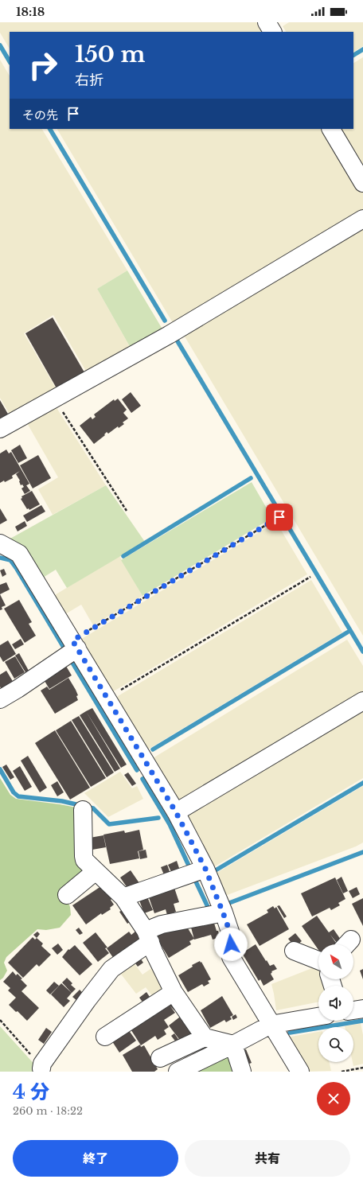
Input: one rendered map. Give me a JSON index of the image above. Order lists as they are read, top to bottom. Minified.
{"north":"top left","page":{"status":"18:18","turn":["150 m","右折"],"then":"その先","heading":["4 分","260 m · 18:22"],"buttons":["終了","共有"]}}
